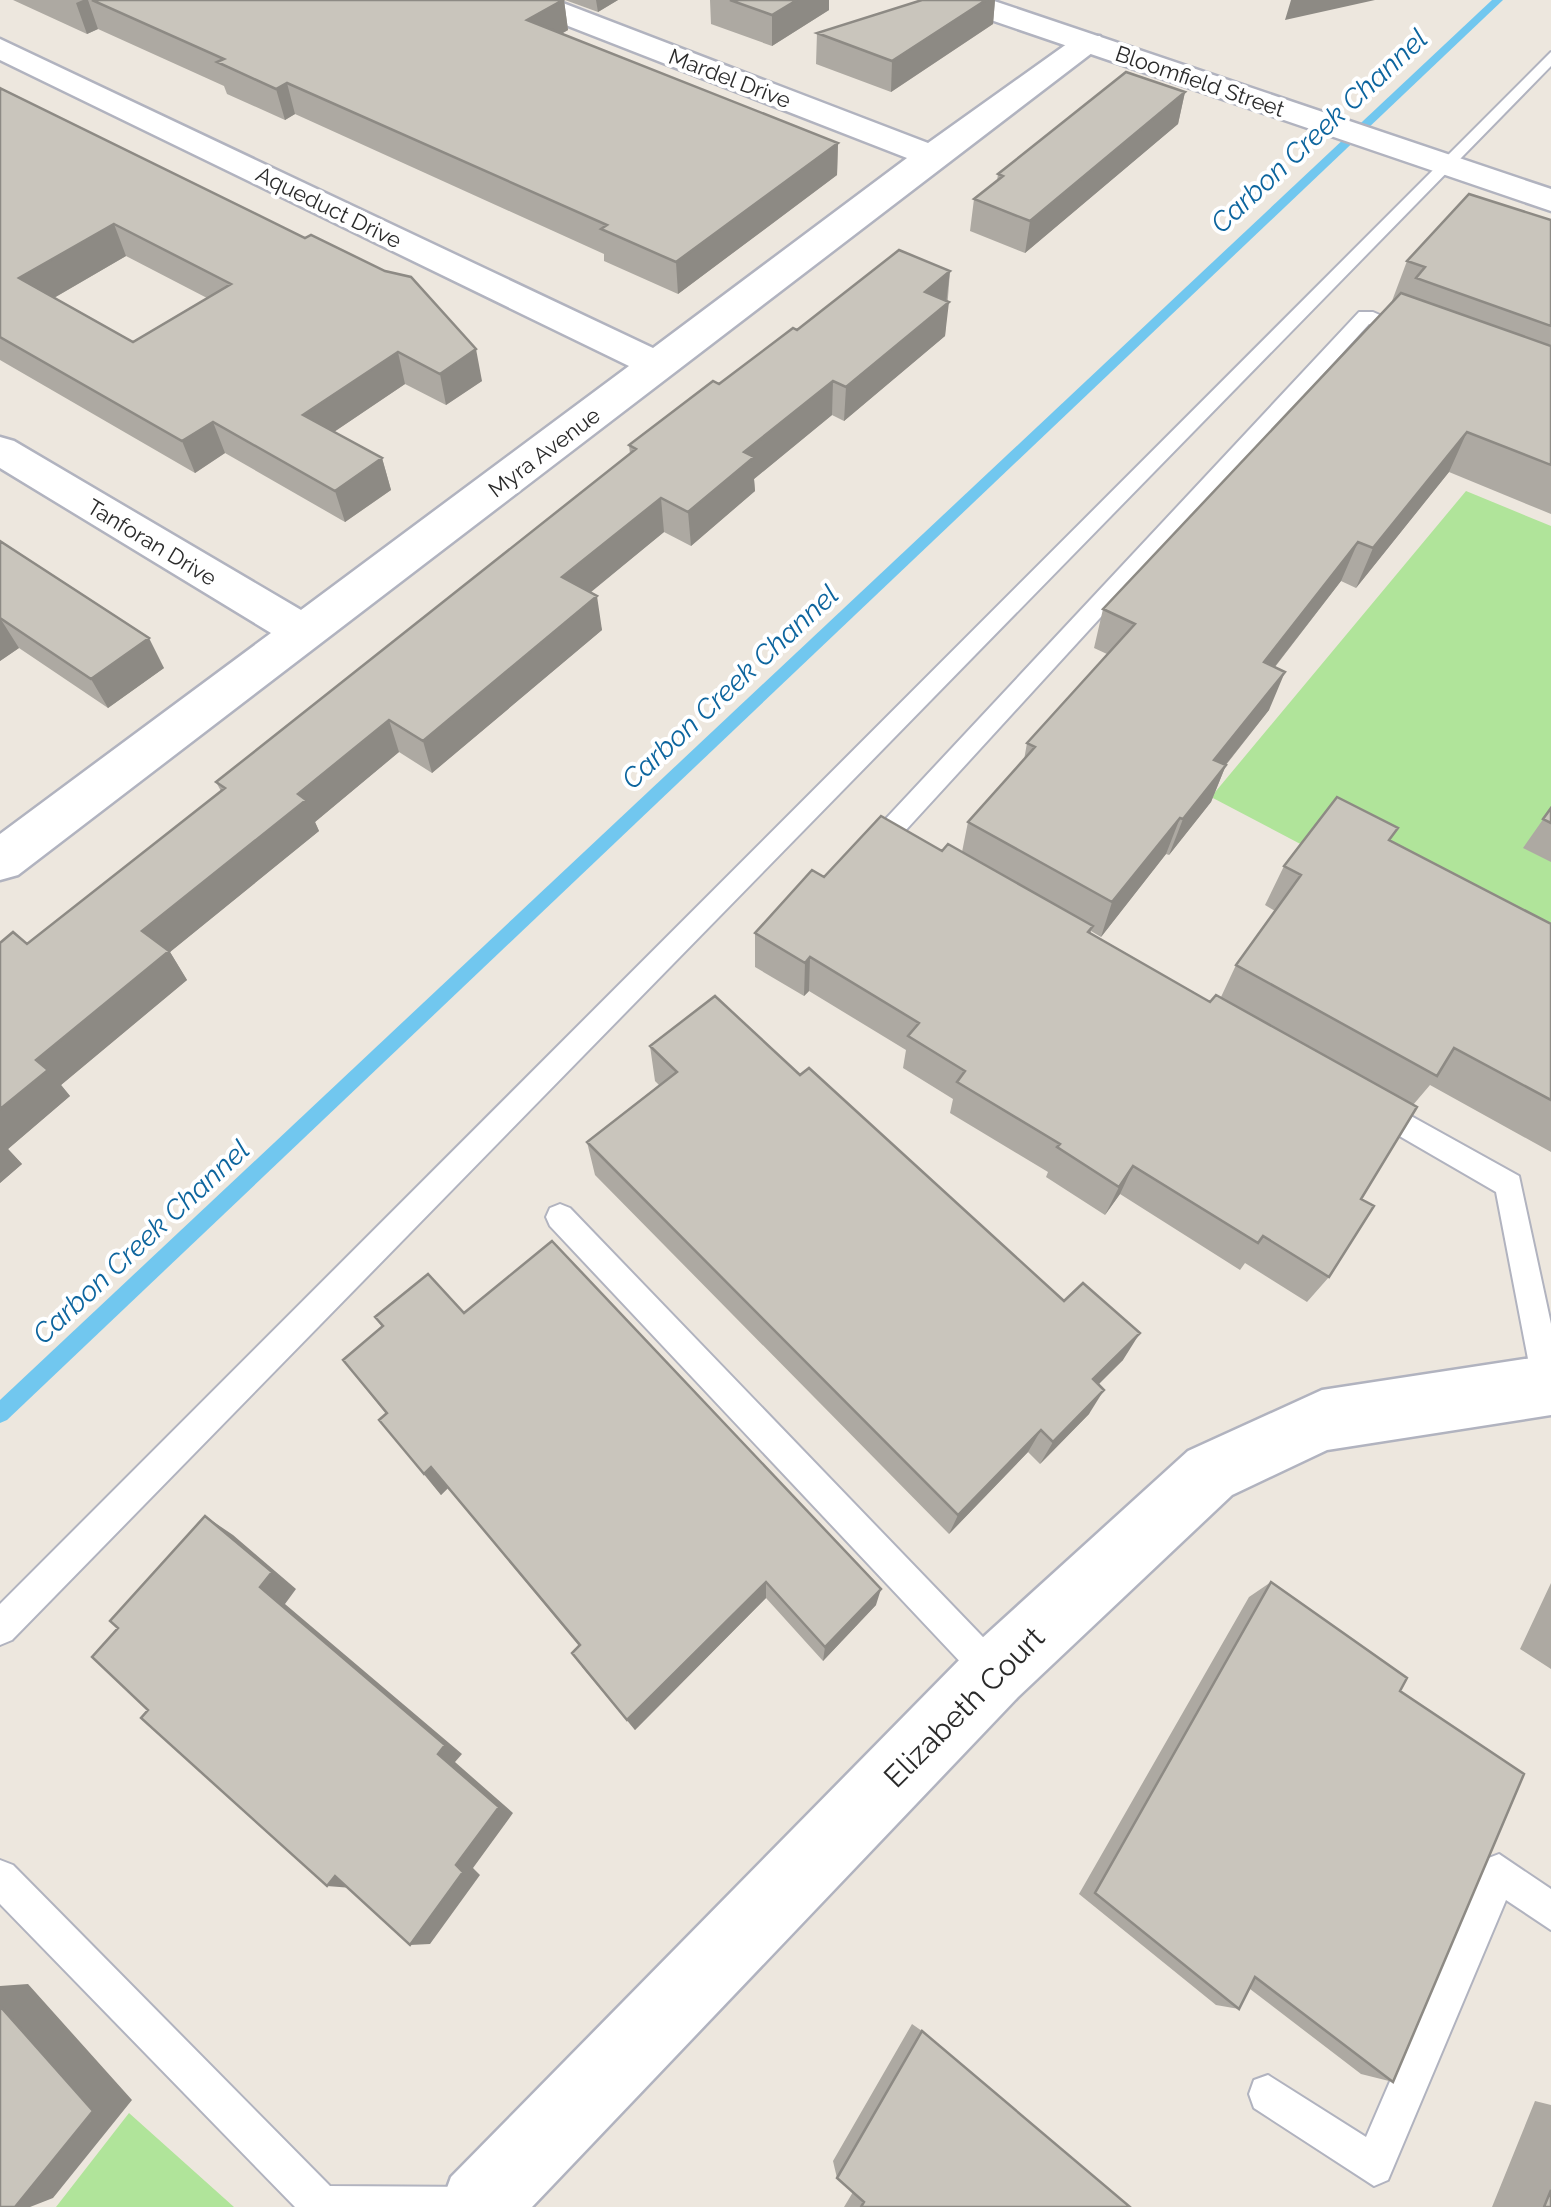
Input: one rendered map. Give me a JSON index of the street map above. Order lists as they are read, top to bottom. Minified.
{"streets":{"street":["Mardel Drive","Bloomfield Street","Aqueduct Drive","Myra Avenue","Tanforan Drive","Elizabeth Court"]},"crossings":[["Mardel Drive","Myra Avenue"],["Bloomfield Street","Myra Avenue"],["Aqueduct Drive","Myra Avenue"],["Myra Avenue","Tanforan Drive"]],"water":["Carbon Creek Channel"]}
